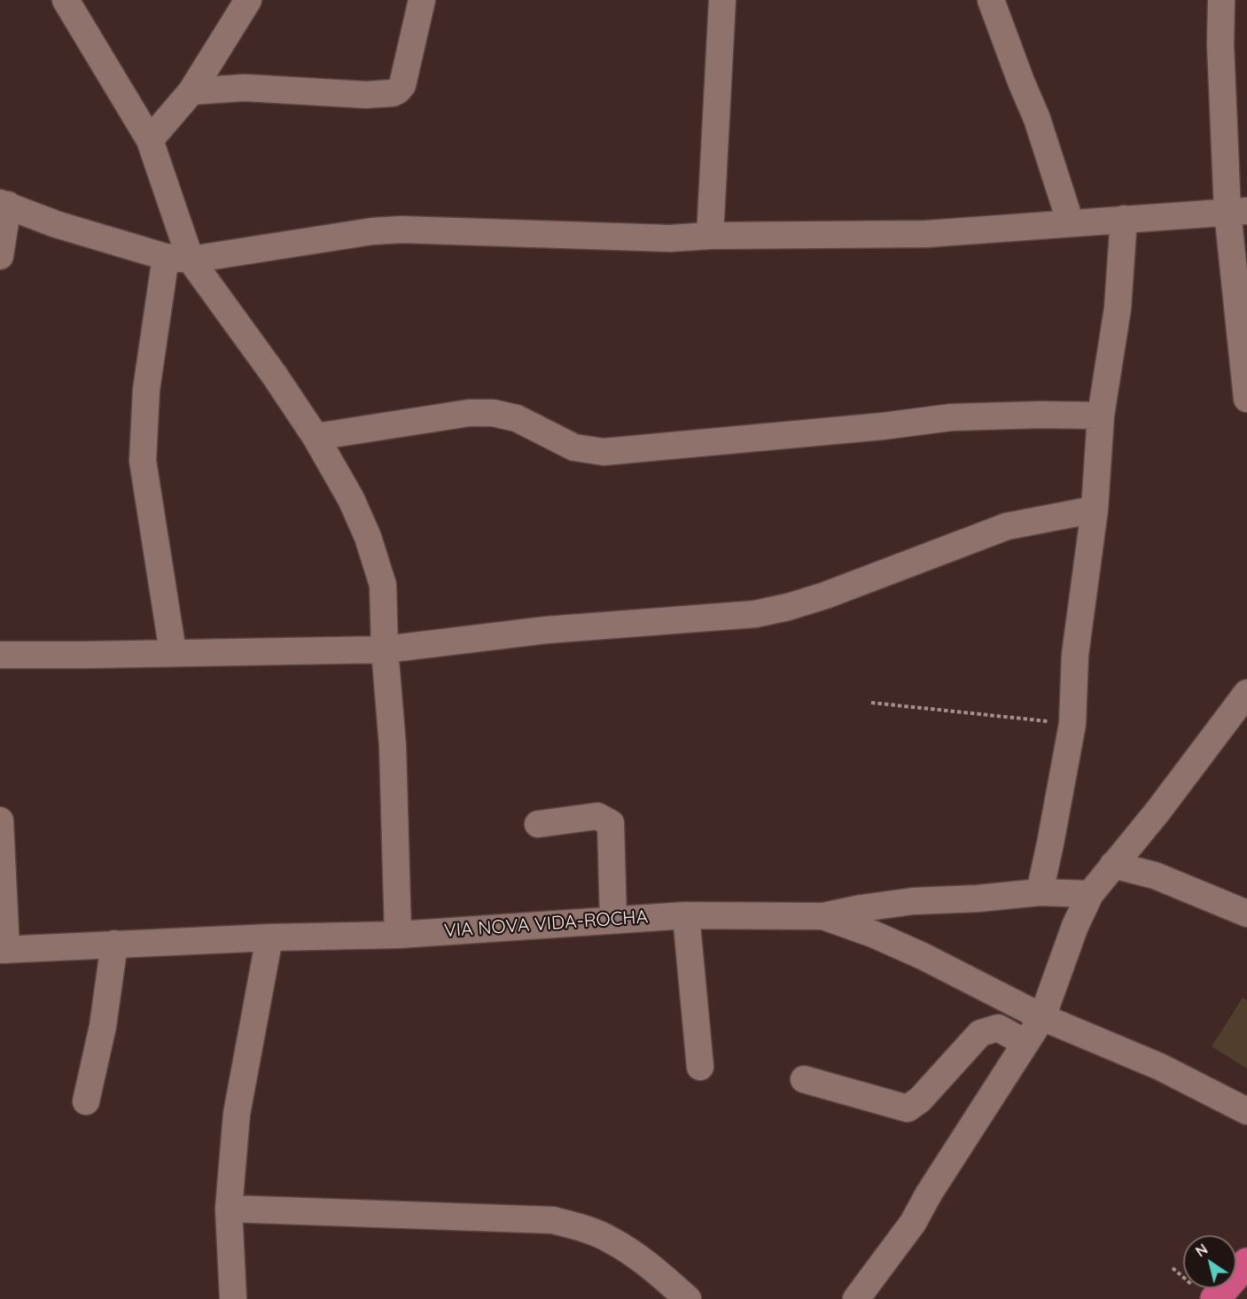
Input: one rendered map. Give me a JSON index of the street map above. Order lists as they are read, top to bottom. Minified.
{"streets":{"street":["VIA NOVA VIDA-ROCHA"]},"north":"top left"}
